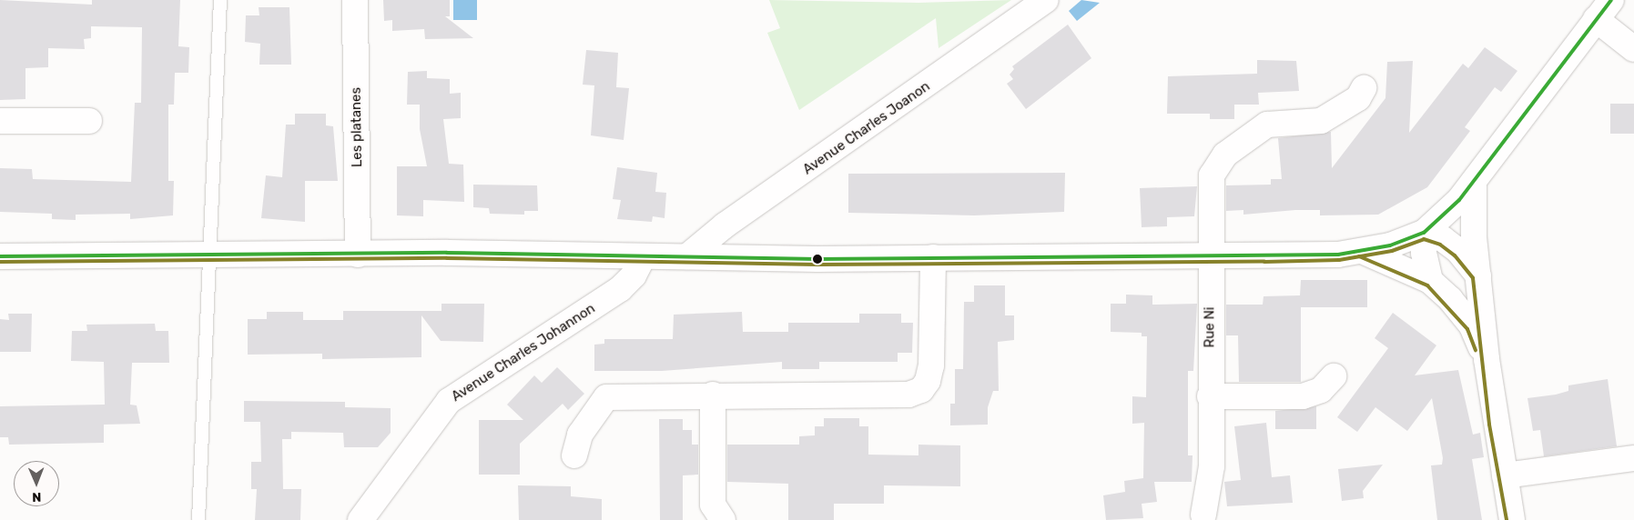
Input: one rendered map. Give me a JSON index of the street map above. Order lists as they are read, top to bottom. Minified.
{"streets":{"street":["Les platanes","Avenue Charles Joanon","Rue Ni","Avenue Charles Johannon"]},"north":"bottom"}
